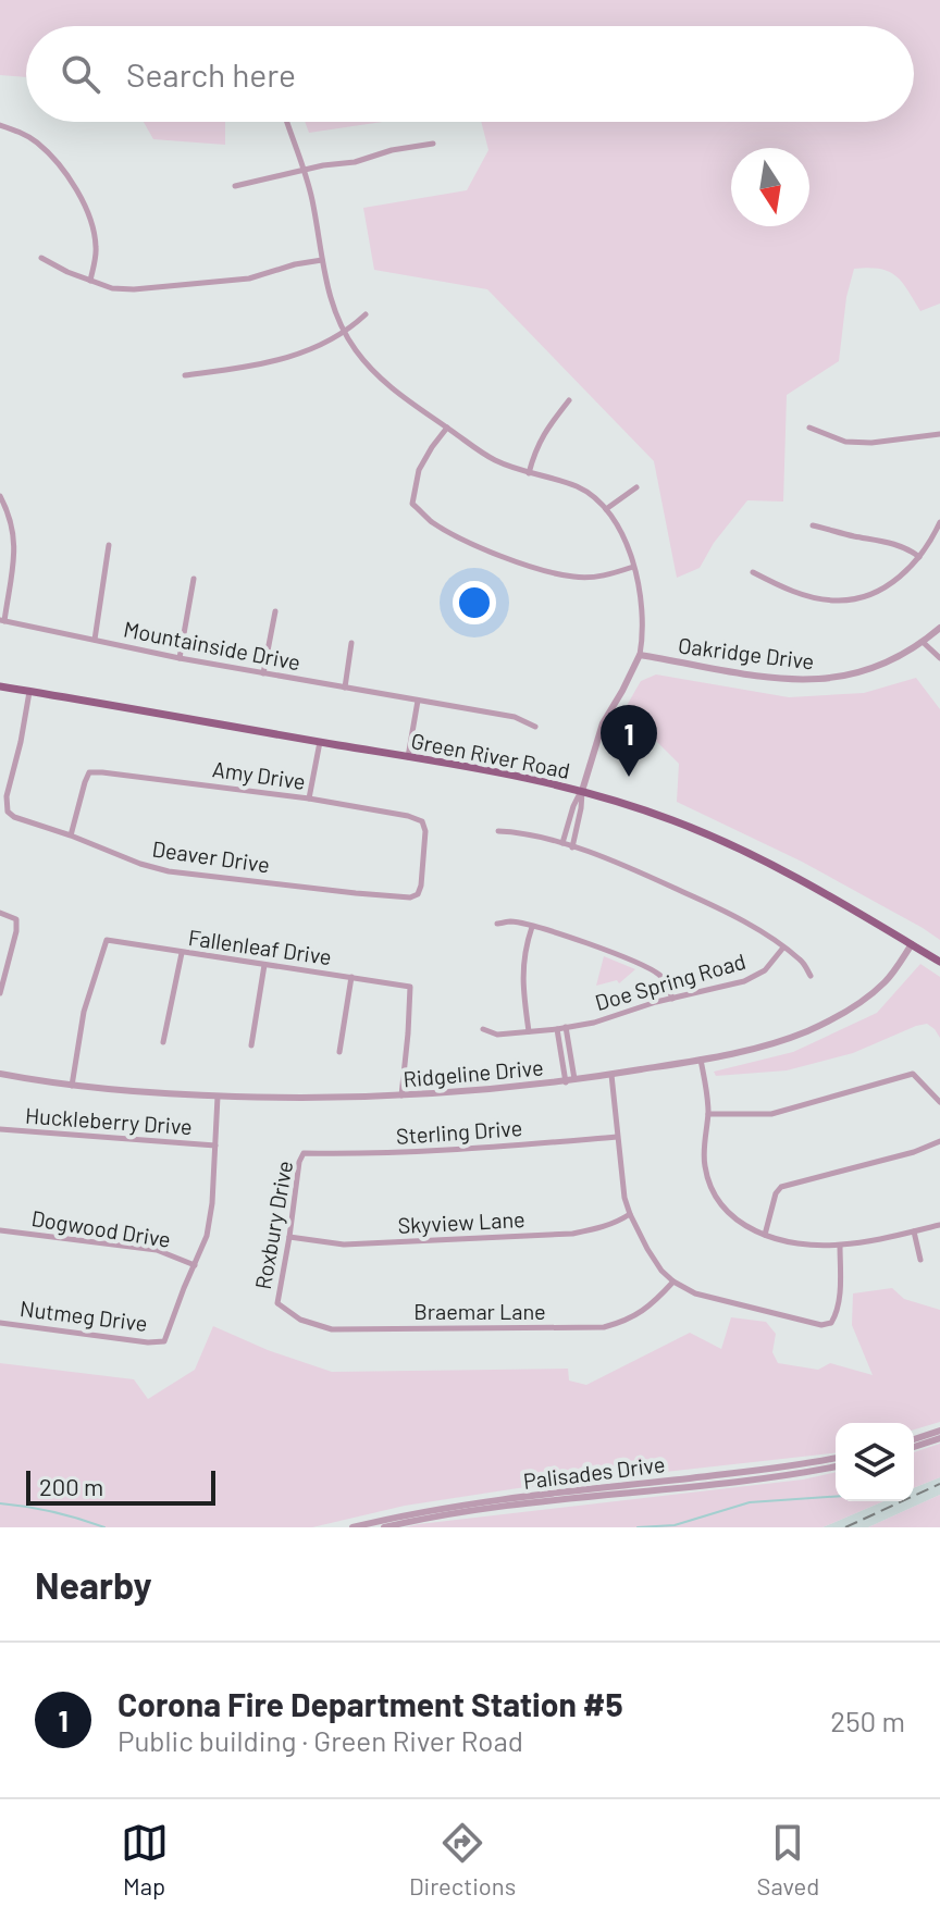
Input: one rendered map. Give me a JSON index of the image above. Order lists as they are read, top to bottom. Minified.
{"streets":{"main road":["Green River Road"],"street":["Mountainside Drive","Oakridge Drive","Amy Drive","Deaver Drive","Fallenleaf Drive","Doe Spring Road","Ridgeline Drive","Huckleberry Drive","Sterling Drive","Skyview Lane","Roxbury Drive","Dogwood Drive","Braemar Lane","Nutmeg Drive","Palisades Drive"]},"crossings":[["Green River Road","Deaver Drive"],["Green River Road","Ridgeline Drive"],["Amy Drive","Deaver Drive"],["Fallenleaf Drive","Ridgeline Drive"],["Sterling Drive","Roxbury Drive"],["Skyview Lane","Roxbury Drive"],["Roxbury Drive","Braemar Lane"],["Dogwood Drive","Nutmeg Drive"]],"scale_bar":"200 m","north":"bottom","page":{"search":"Search here","pins":"1","scale":"200 m","heading":"Nearby","list":[{"mark":"1","name":"Corona Fire Department Station #5","note":"Public building · Green River Road","value":"250 m"}],"nav":["Map","Directions","Saved"]}}
